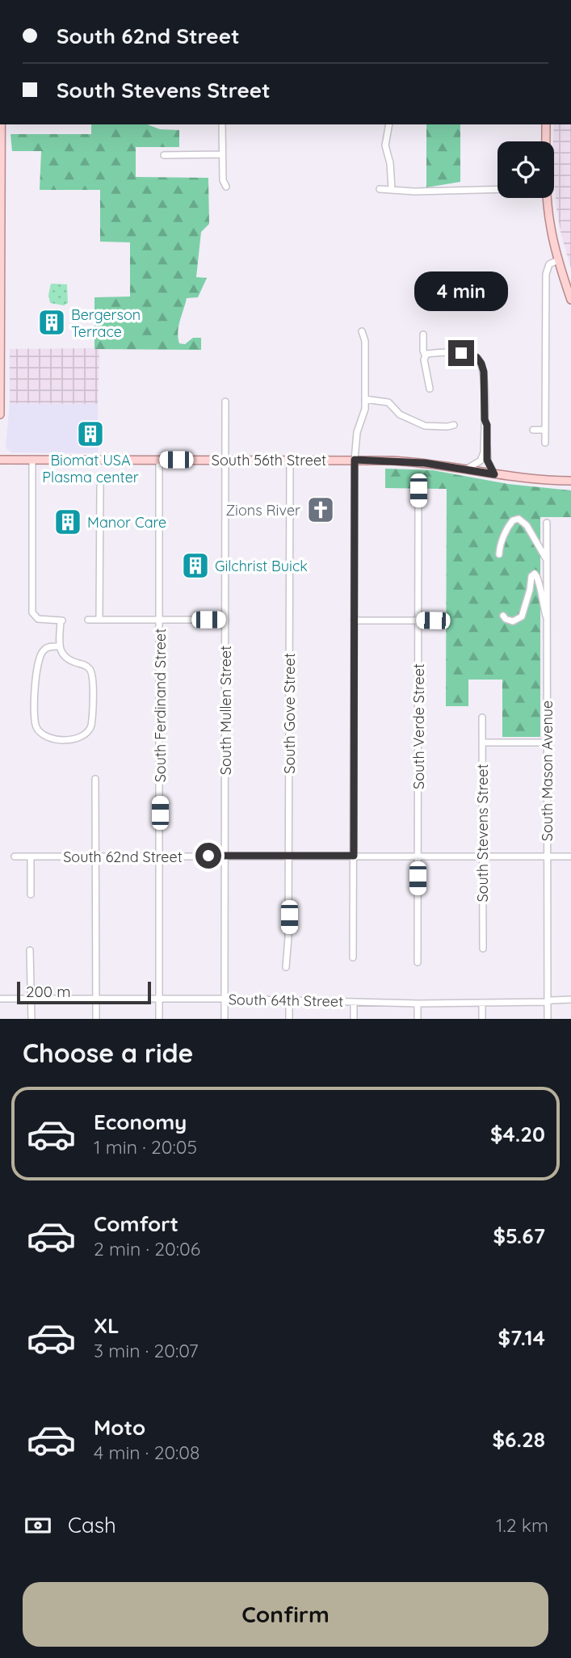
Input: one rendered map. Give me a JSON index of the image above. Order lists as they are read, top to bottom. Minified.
{"streets":{"main road":["South 56th Street"],"street":["South Ferdinand Street","South Mullen Street","South Gove Street","South Verde Street","South Mason Avenue","South Stevens Street","South 62nd Street","South 64th Street"]},"crossings":[["South 56th Street","South Ferdinand Street"],["South 56th Street","South Mullen Street"],["South 56th Street","South Gove Street"],["South Ferdinand Street","South 62nd Street"],["South Ferdinand Street","South 64th Street"],["South Mullen Street","South 62nd Street"],["South Mullen Street","South 64th Street"],["South Gove Street","South 62nd Street"],["South Verde Street","South 62nd Street"],["South Mason Avenue","South 62nd Street"],["South Mason Avenue","South 64th Street"],["South Stevens Street","South 62nd Street"]],"places":{"building":["Bergerson Terrace","Biomat USA Plasma center","Manor Care","Gilchrist Buick"],"church":["Zions River"]},"scale_bar":"200 m","page":{"banner":["South 62nd Street","South Stevens Street"],"bubble":"4 min","scale":"200 m","heading":"Choose a ride","list":[{"name":"Economy","note":"1 min · 20:05","value":"$4.20"},{"name":"Comfort","note":"2 min · 20:06","value":"$5.67"},{"name":"XL","note":"3 min · 20:07","value":"$7.14"},{"name":"Moto","note":"4 min · 20:08","value":"$6.28"}],"pay":["Cash","1.2 km"],"buttons":"Confirm"}}
